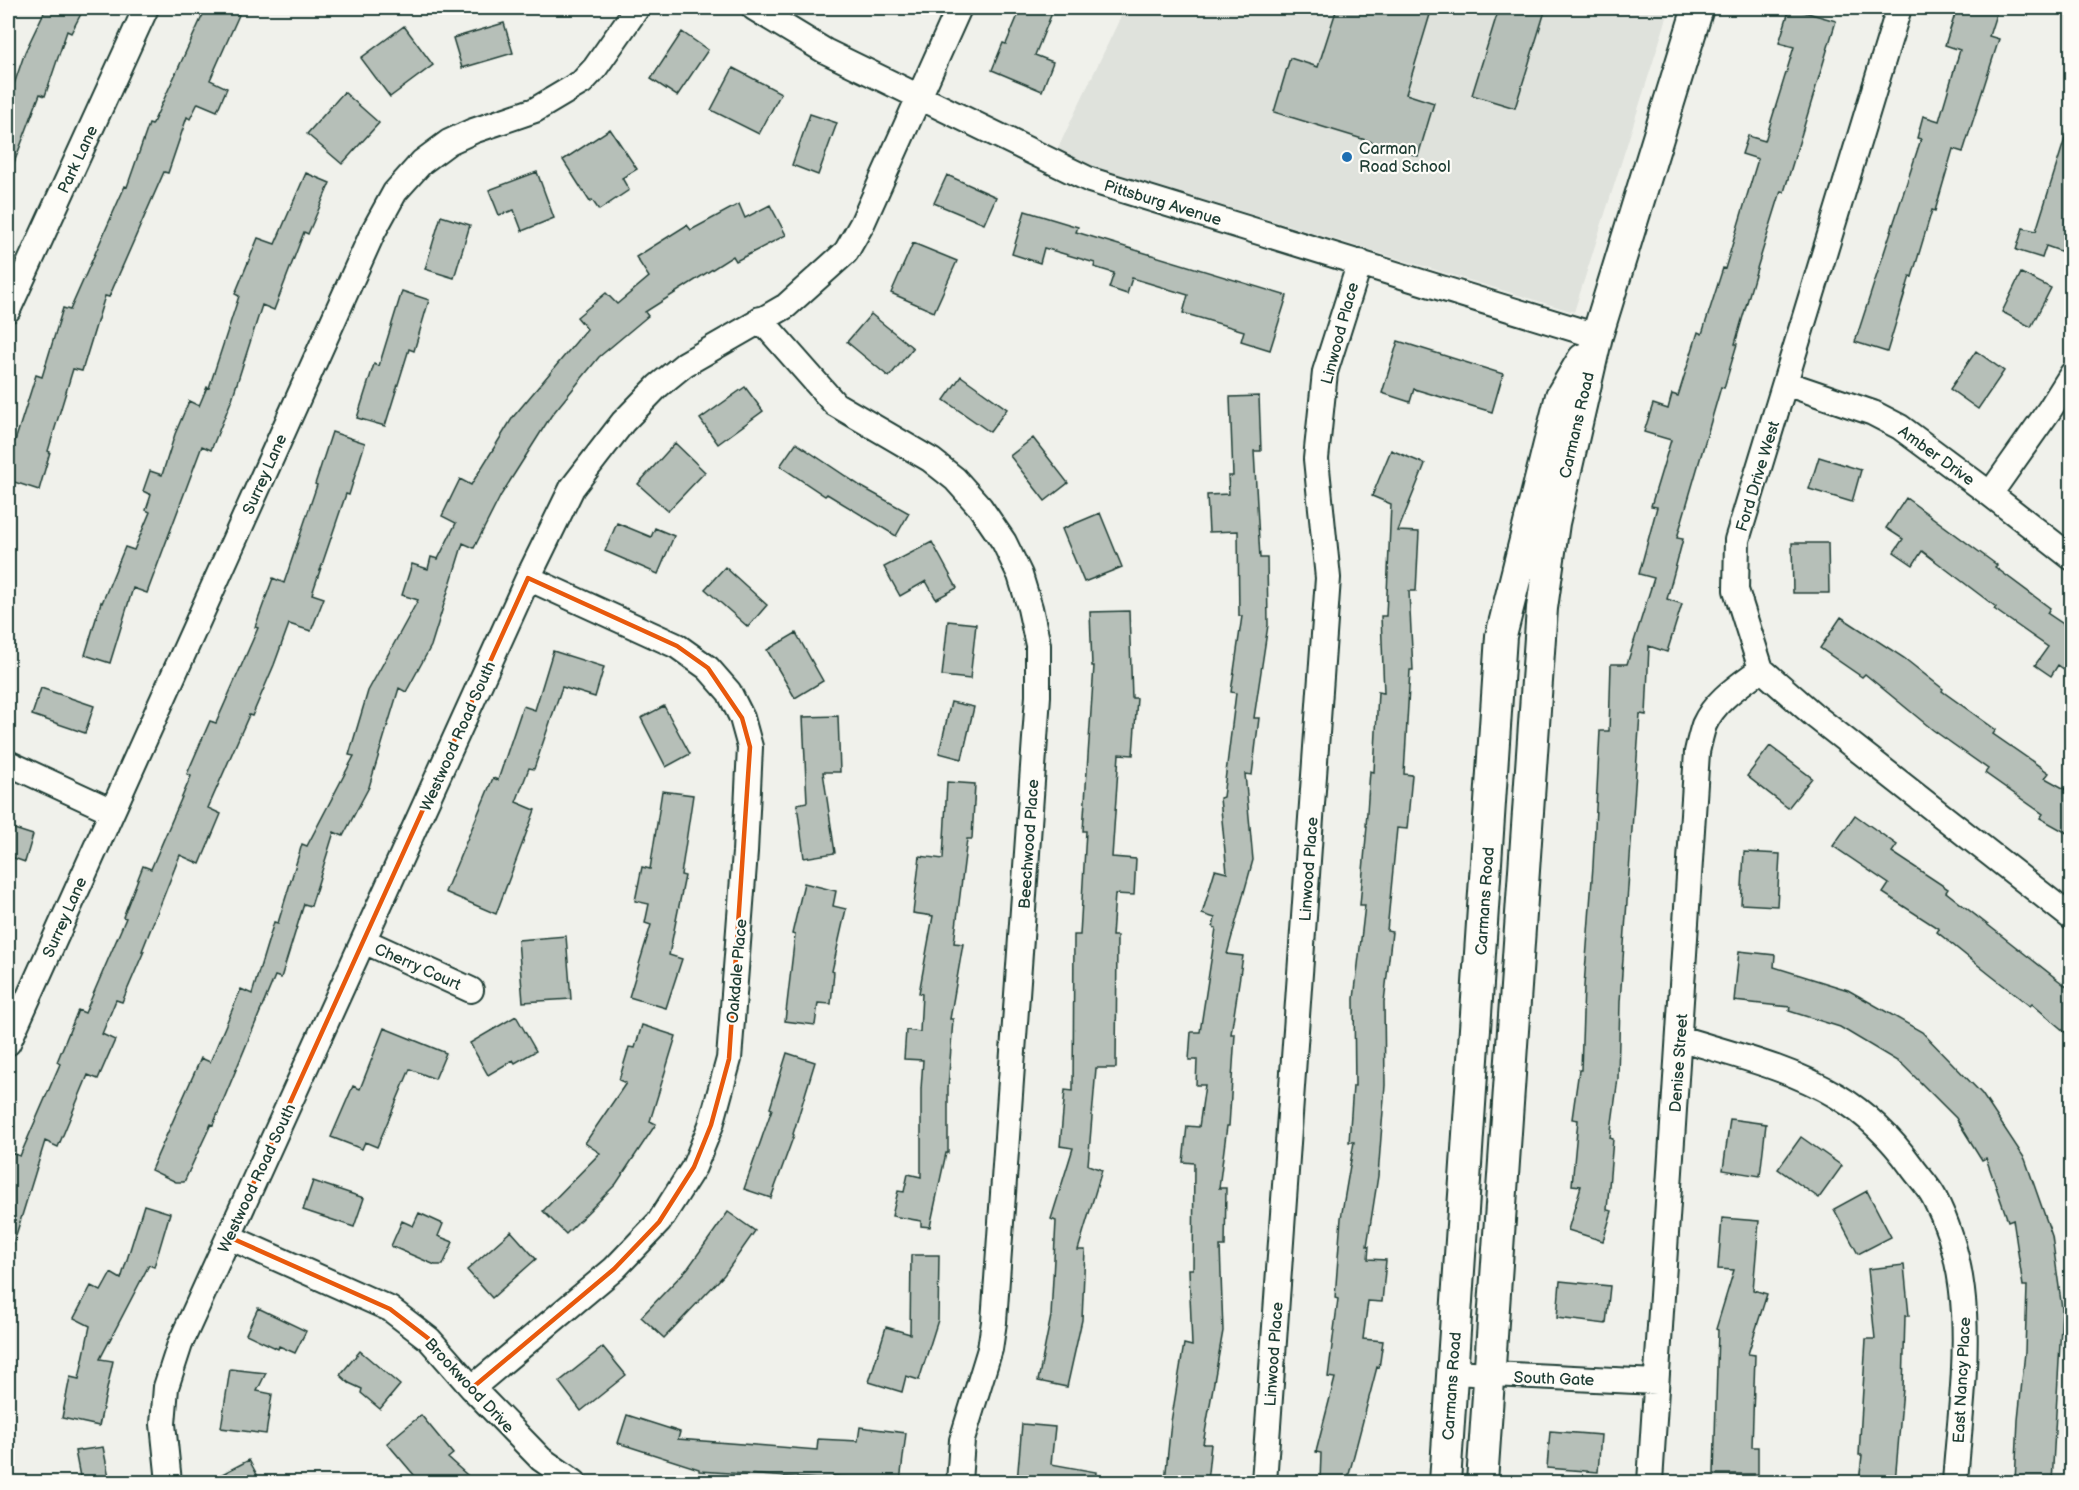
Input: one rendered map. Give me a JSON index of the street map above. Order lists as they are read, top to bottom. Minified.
{"streets":{"street":["Park Lane","Pittsburg Avenue","Linwood Place","Carmans Road","Amber Drive","Surrey Lane","Ford Drive West","Westwood Road South","Beechwood Place","Cherry Court","Oakdale Place","Denise Street","South Gate","East Nancy Place","Brookwood Drive"]},"crossings":[["Pittsburg Avenue","Linwood Place"],["Pittsburg Avenue","Carmans Road"],["Pittsburg Avenue","Westwood Road South"],["Carmans Road","South Gate"],["Amber Drive","Ford Drive West"],["Ford Drive West","Denise Street"],["Westwood Road South","Beechwood Place"],["Westwood Road South","Cherry Court"],["Westwood Road South","Oakdale Place"],["Westwood Road South","Brookwood Drive"],["Oakdale Place","Brookwood Drive"],["Denise Street","South Gate"],["Denise Street","East Nancy Place"]],"places":["Carman Road School"]}
